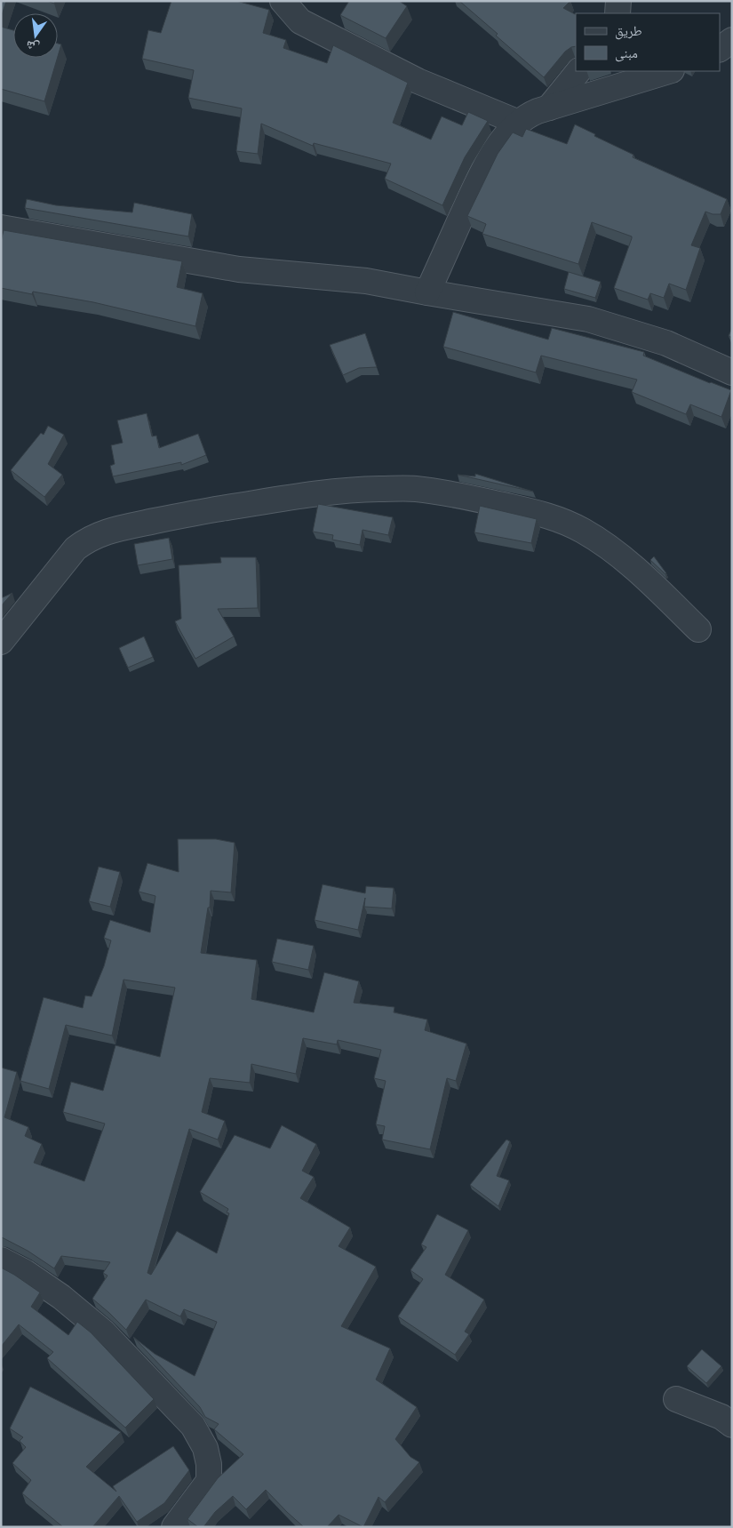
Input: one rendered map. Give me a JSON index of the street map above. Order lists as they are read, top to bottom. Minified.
{"legend":["طريق","مبنى"],"north":"bottom"}
